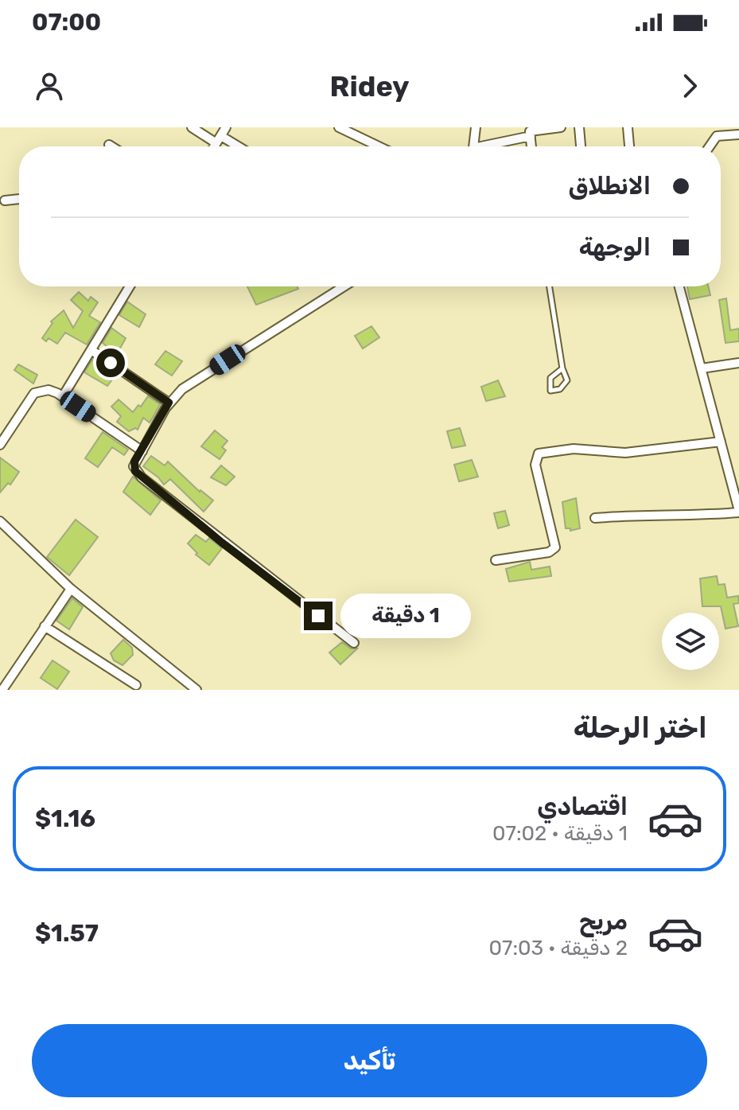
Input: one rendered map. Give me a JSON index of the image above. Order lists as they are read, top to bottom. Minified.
{"page":{"status":"07:00","header":"Ridey","banner":["الانطلاق","الوجهة"],"bubble":"1 دقيقة","heading":"اختر الرحلة","list":[{"name":"اقتصادي","note":"1 دقيقة · 07:02","value":"$1.16"},{"name":"مريح","note":"2 دقيقة · 07:03","value":"$1.57"}],"buttons":"تأكيد"}}
